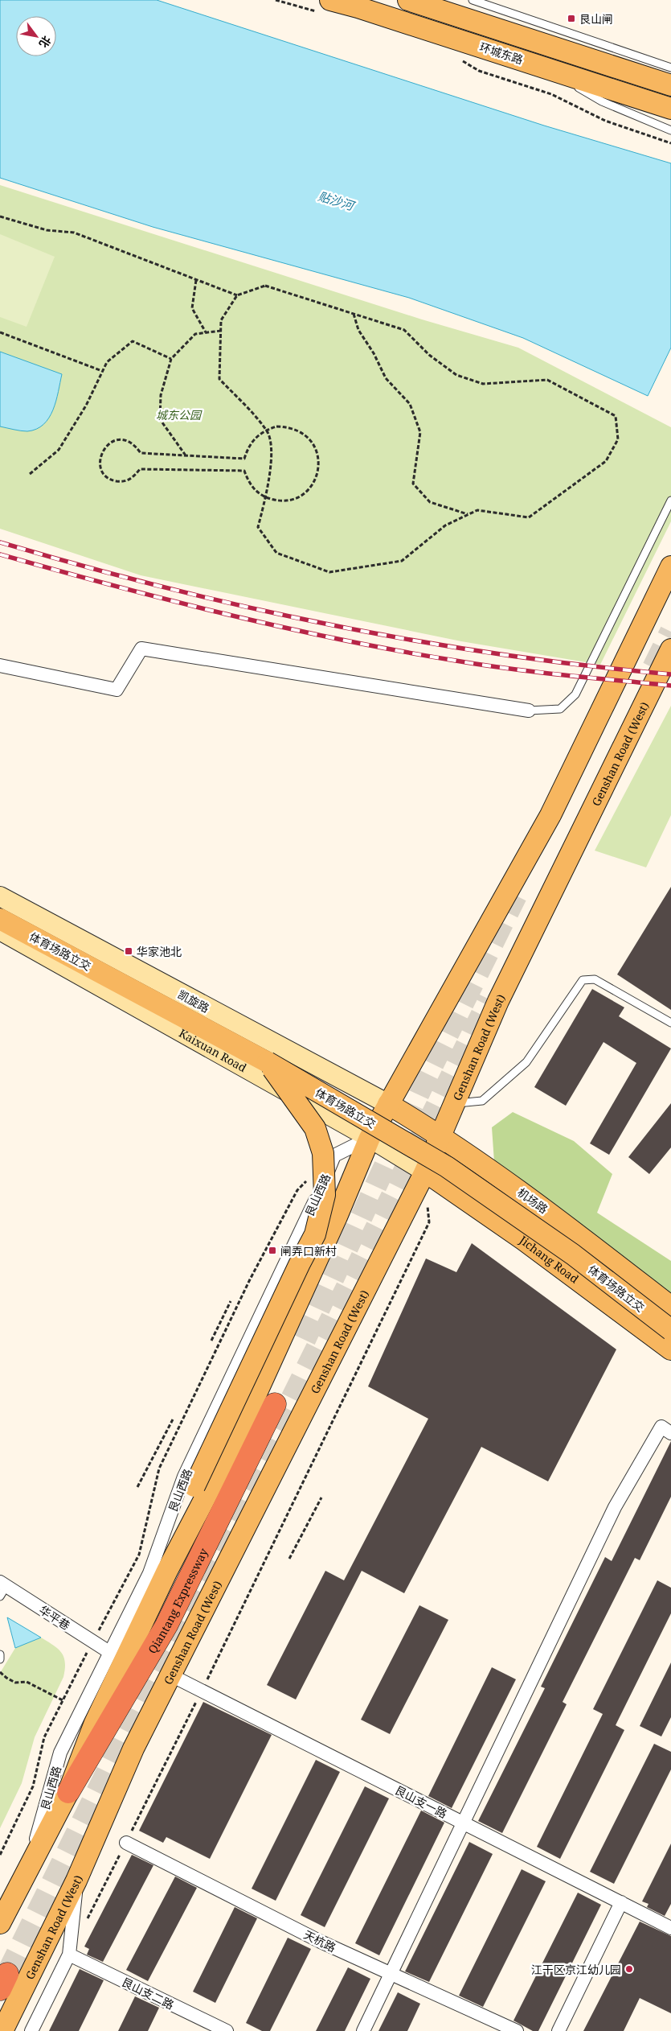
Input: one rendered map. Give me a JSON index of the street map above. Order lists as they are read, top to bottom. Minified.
{"streets":{"highway":["Qiantang Expressway"],"main road":["环城东路","Genshan Road (West)","体育场路立交","凯旋路","Kaixuan Road","机场路","Jichang Road"],"street":["艮山西路","华平巷","艮山支一路","天杭路","艮山支二路"]},"crossings":[["Genshan Road (West)","Kaixuan Road"],["Genshan Road (West)","机场路"],["Genshan Road (West)","Jichang Road"],["Genshan Road (West)","艮山支一路"],["凯旋路","机场路"],["Kaixuan Road","艮山西路"],["Kaixuan Road","Jichang Road"],["艮山西路","华平巷"]],"water":["贴沙河"],"parks":["城东公园"],"places":{"transit":["艮山闸","华家池北","闸弄口新村"],"other":["江干区京江幼儿园"]},"north":"bottom right"}
